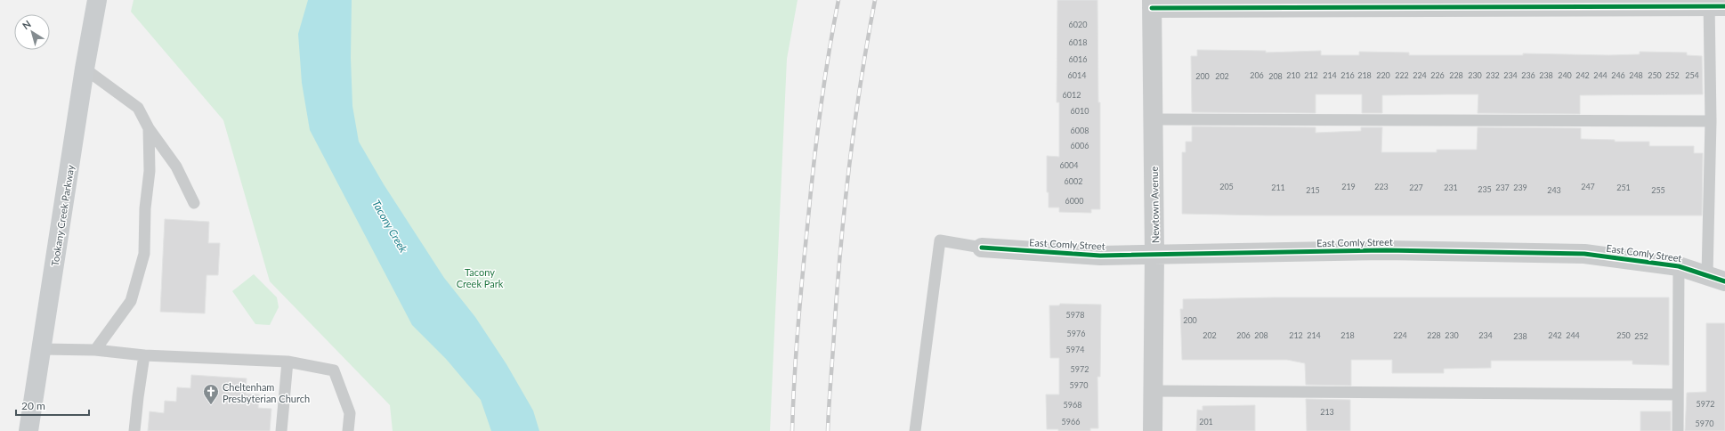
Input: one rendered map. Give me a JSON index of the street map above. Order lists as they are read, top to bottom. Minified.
{"streets":{"main road":["Tookany Creek Parkway"],"street":["Newtown Avenue","East Comly Street"]},"crossings":[["Newtown Avenue","East Comly Street"]],"water":["Tacony Creek"],"parks":["Tacony Creek Park"],"places":{"church":["Cheltenham Presbyterian Church"]},"house_numbers":["6020","6018","6016","6014","206","210","212","214","216","218","220","222","224","226","228","230","232","234","236","238","240","242","244","246","248","250","252","254","200","202","208","6012","6010","6008","6006","6004","6002","205","219","223","247","211","227","231","237","239","251","235","215","243","255","6000","5978","200","5976","202","206","208","212","214","218","224","228","230","234","242","244","250","238","252","5974","5972","5970","5972","5968","213","5966","201","5970"],"scale_bar":"20 m","north":"top left"}
